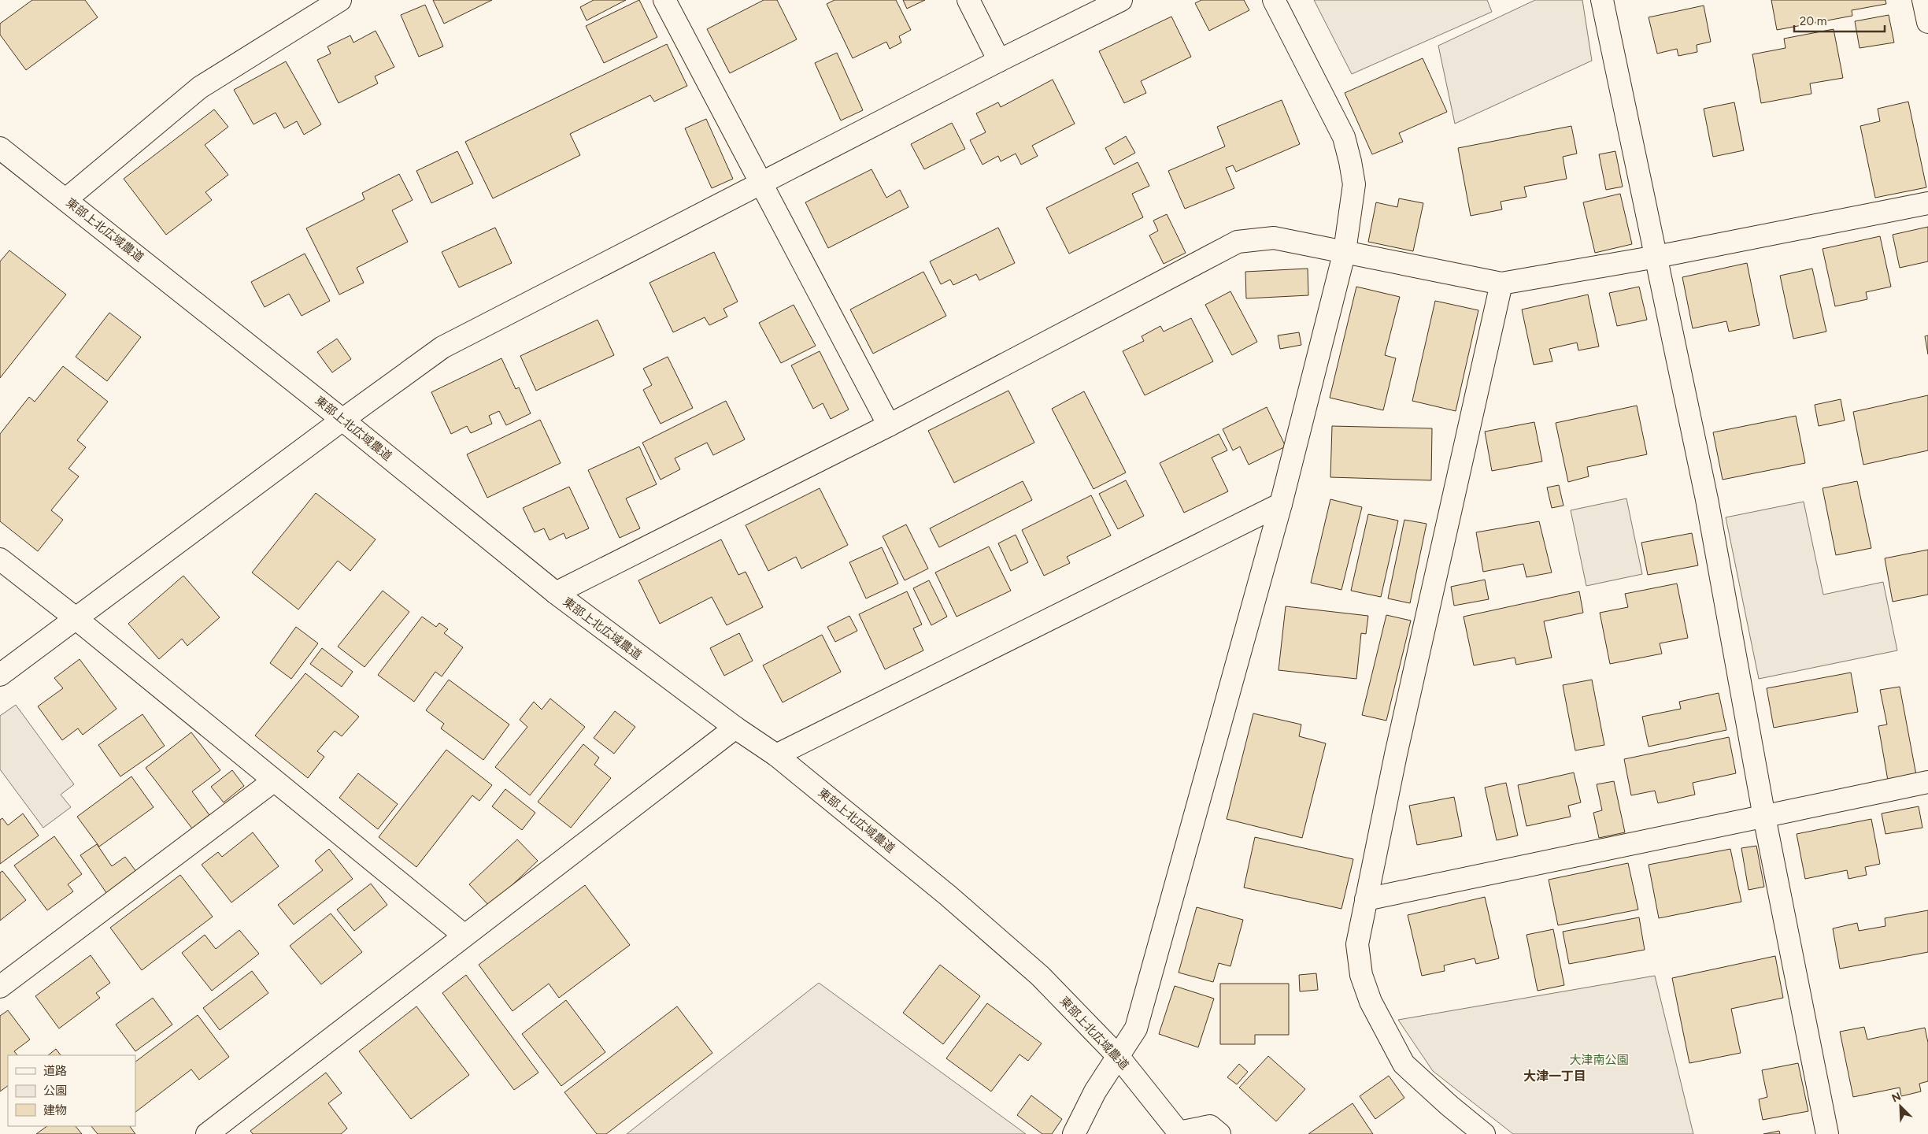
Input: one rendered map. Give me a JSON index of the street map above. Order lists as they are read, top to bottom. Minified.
{"streets":{"street":["東部上北広域農道"]},"districts":["大津一丁目"],"parks":["大津南公園"],"legend":["道路","公園","建物"],"scale_bar":"20 m","north":"top left"}
